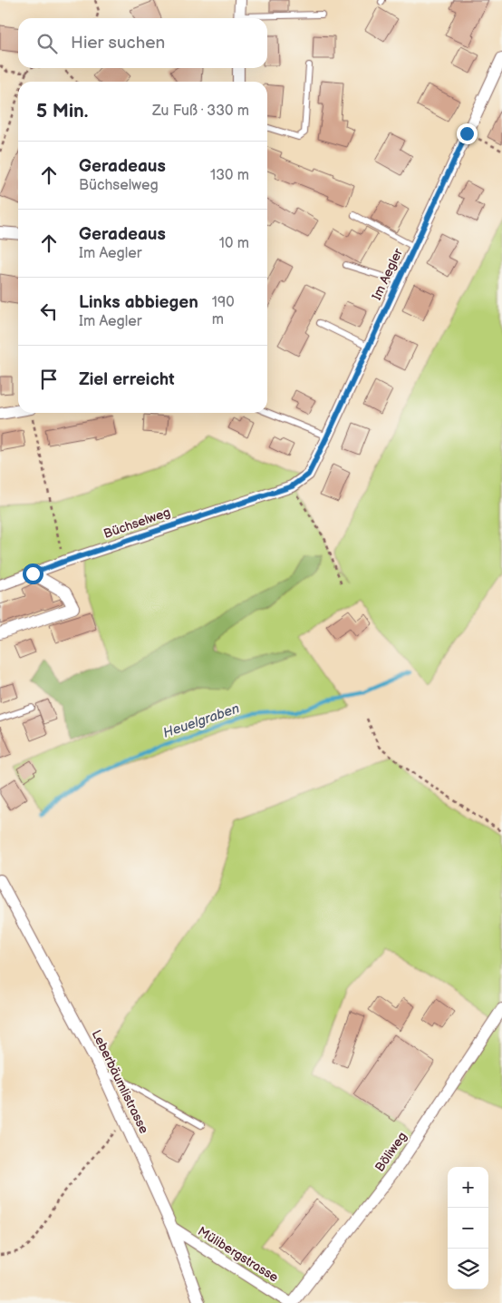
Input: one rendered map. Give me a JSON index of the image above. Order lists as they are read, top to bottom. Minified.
{"streets":{"street":["Im Aegler","Büchselweg","Leberbäumlistrasse","Böliweg","Mülibergstrasse"]},"crossings":[["Im Aegler","Büchselweg"],["Leberbäumlistrasse","Mülibergstrasse"],["Böliweg","Mülibergstrasse"]],"water":["Heuelgraben"],"page":{"search":"Hier suchen","heading":["5 Min.","Zu Fuß · 330 m"],"list":[["Geradeaus","Büchselweg","130 m"],["Geradeaus","Im Aegler","10 m"],["Links abbiegen","Im Aegler","190 m"],"Ziel erreicht"],"map_buttons":["+","−"]}}
